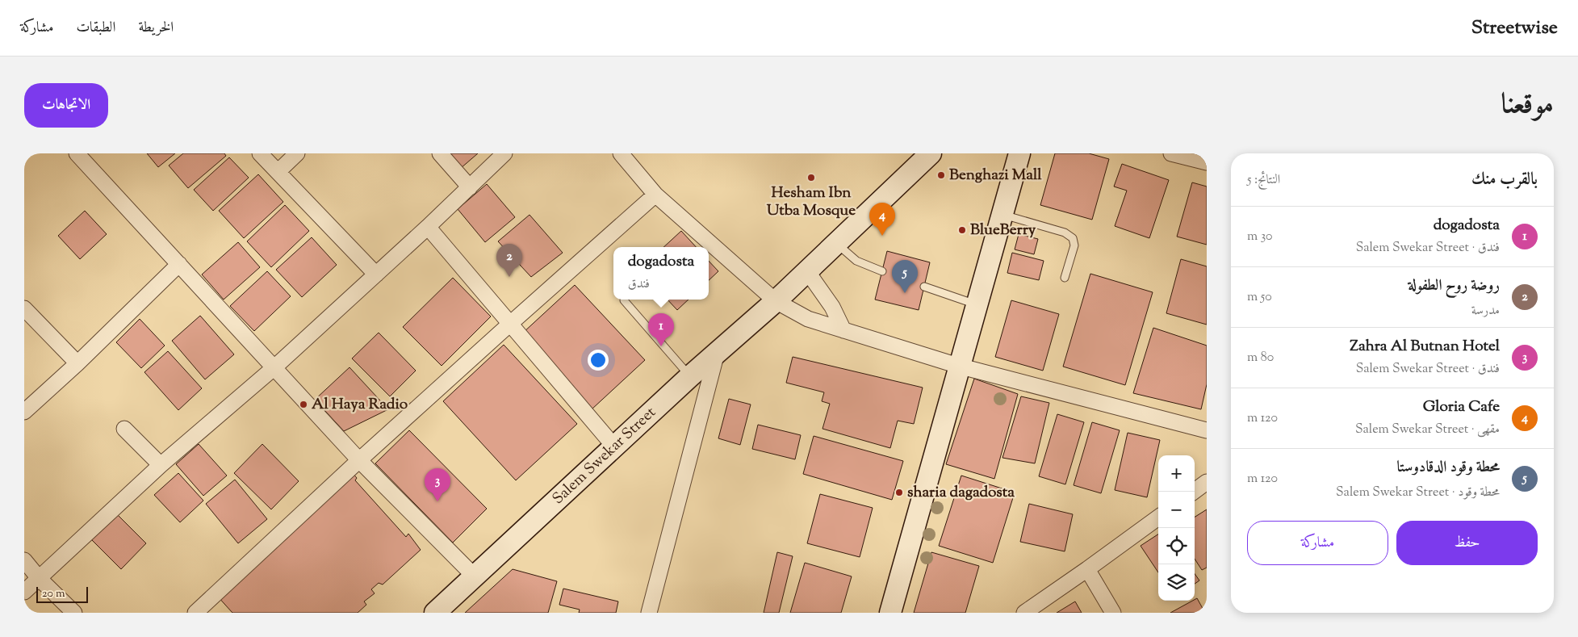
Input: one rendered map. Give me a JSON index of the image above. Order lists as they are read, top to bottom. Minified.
{"streets":{"street":["Salem Swekar Street"]},"places":["Benghazi Mall","Hesham Ibn Utba Mosque","BlueBerry","Al Haya Radio","sharia dagadosta"],"scale_bar":"20 m","page":{"header":"Streetwise","nav":["الخريطة","الطبقات","مشاركة"],"title":"موقعنا","buttons":["الاتجاهات",["حفظ","مشاركة"]],"heading":["بالقرب منك","النتائج: 5"],"pins":["4","2","5","1","3"],"list":[{"mark":"1","name":"dogadosta","note":"فندق · Salem Swekar Street","value":"30 m"},{"mark":"2","name":"روضة روح الطفولة","note":"مدرسة","value":"50 m"},{"mark":"3","name":"Zahra Al Butnan Hotel","note":"فندق · Salem Swekar Street","value":"80 m"},{"mark":"4","name":"Gloria Cafe","note":"مقهى · Salem Swekar Street","value":"120 m"},{"mark":"5","name":"محطة وقود الدقادوستا","note":"محطة وقود · Salem Swekar Street","value":"120 m"}],"popup":["dogadosta","فندق"],"map_buttons":["+","−"],"scale":"20 m"}}
